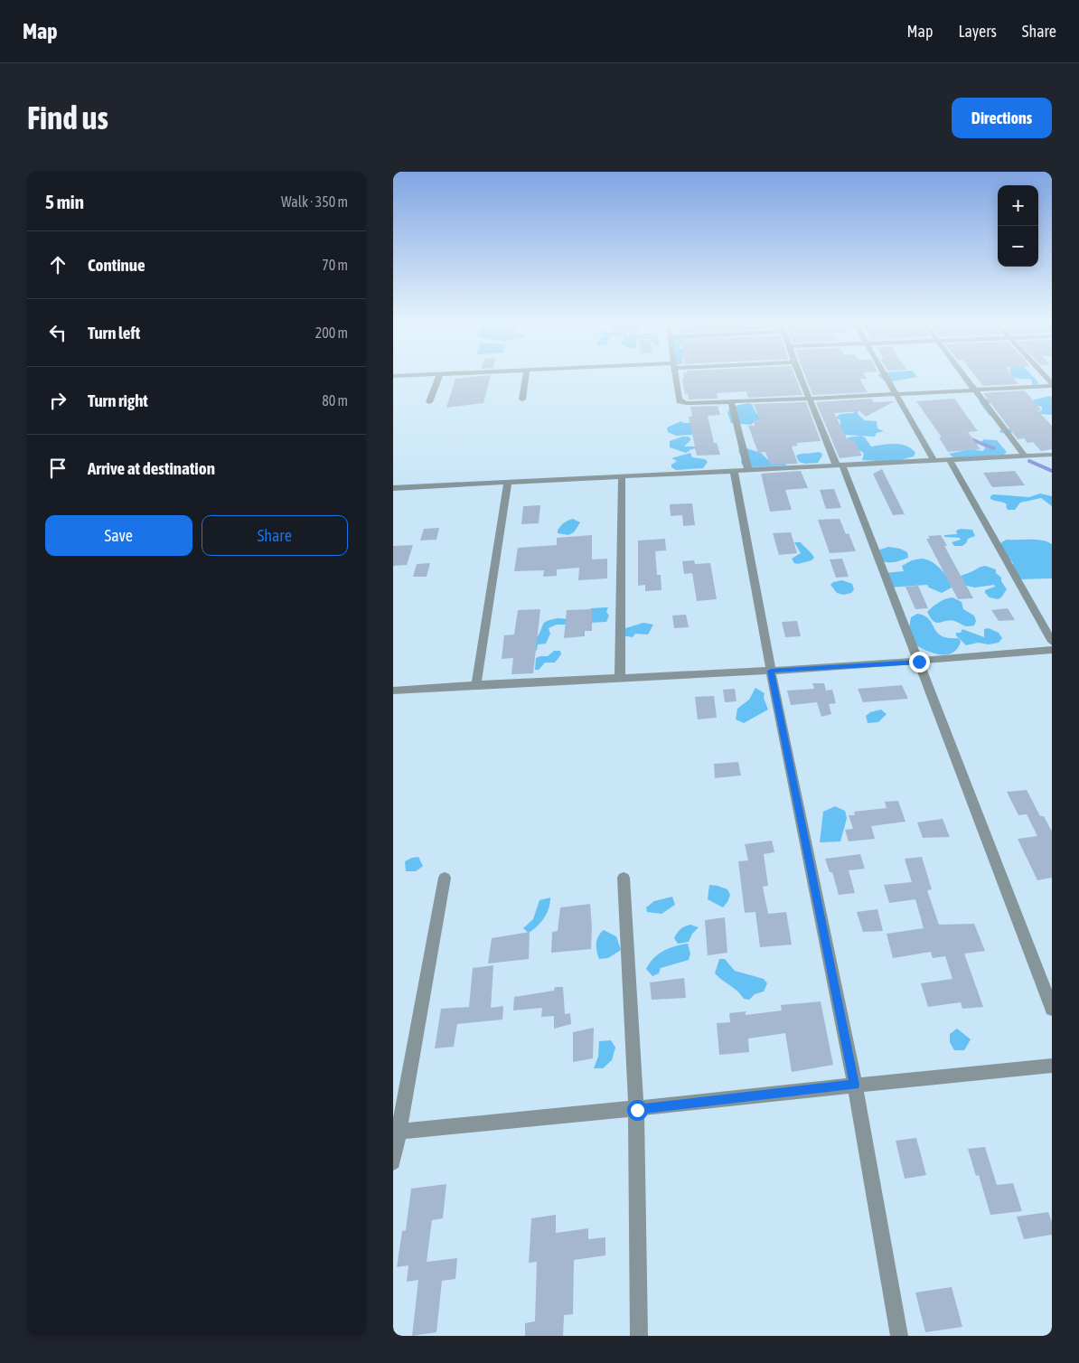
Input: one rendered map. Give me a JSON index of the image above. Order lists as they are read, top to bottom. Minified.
{"page":{"header":"Map","nav":["Map","Layers","Share"],"buttons":["Directions",["Save","Share"]],"title":"Find us","heading":["5 min","Walk · 350 m"],"map_buttons":["+","−"],"list":[["Continue","70 m"],["Turn left","200 m"],["Turn right","80 m"],"Arrive at destination"]}}
